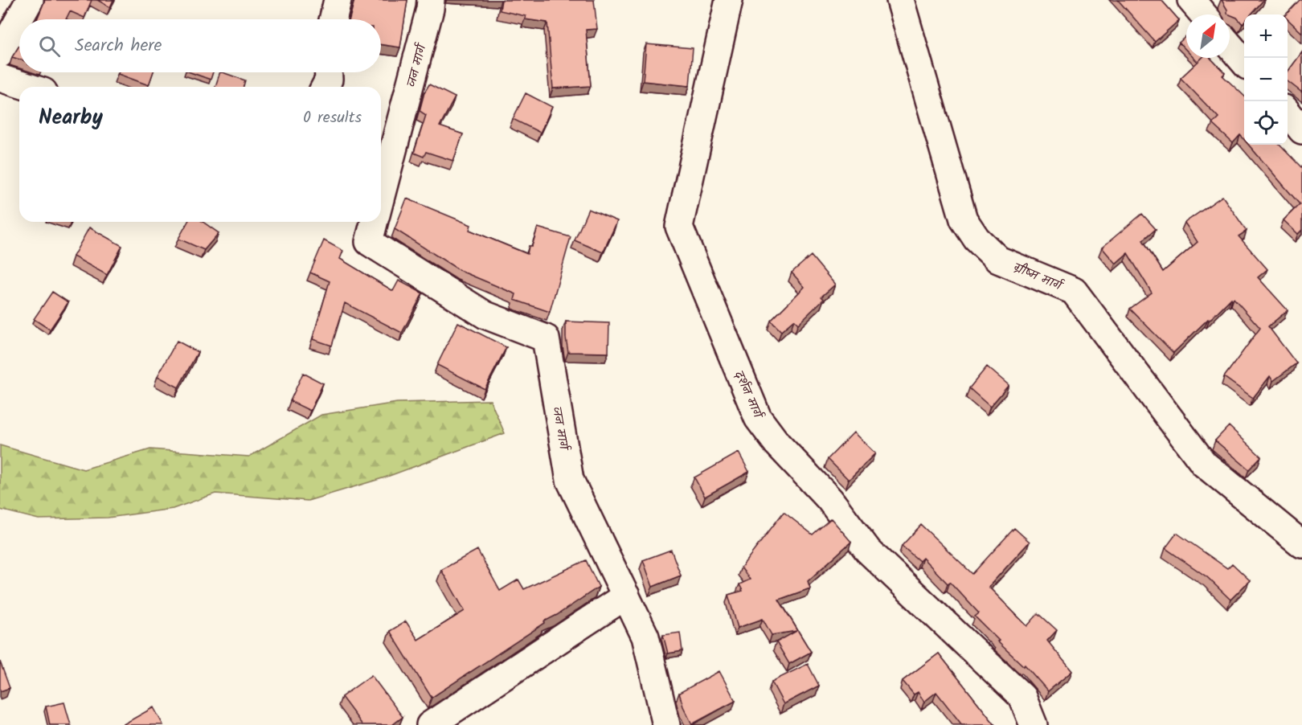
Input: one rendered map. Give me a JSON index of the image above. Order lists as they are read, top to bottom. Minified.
{"streets":{"street":["जन मार्ग","ग्रीष्म मार्ग","दर्शन मार्ग"]},"north":"top right","page":{"map_buttons":["+","−"],"search":"Search here","heading":["Nearby","0 results"]}}
